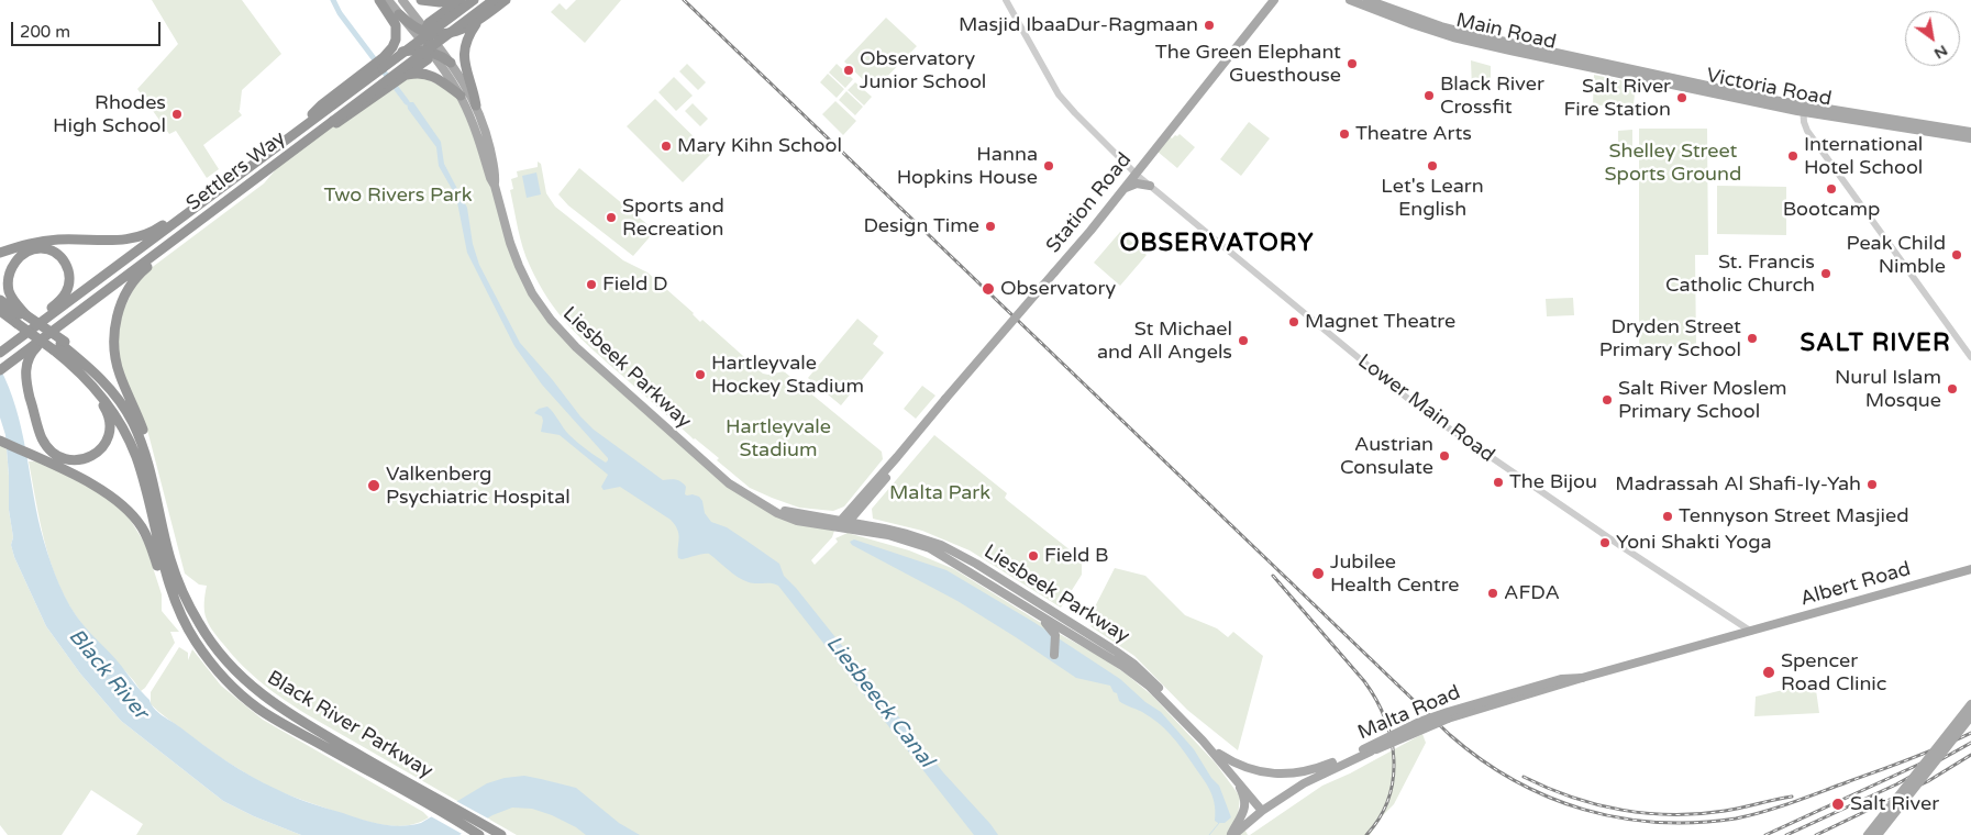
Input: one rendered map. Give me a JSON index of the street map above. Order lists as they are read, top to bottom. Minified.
{"streets":{"highway":["Settlers Way","Black River Parkway"],"main road":["Main Road","Victoria Road","Station Road","Liesbeek Parkway","Albert Road","Malta Road"],"street":["Lower Main Road"]},"crossings":[["Main Road","Victoria Road"],["Station Road","Liesbeek Parkway"],["Station Road","Lower Main Road"],["Liesbeek Parkway","Malta Road"],["Lower Main Road","Albert Road"],["Lower Main Road","Malta Road"],["Albert Road","Malta Road"]],"districts":["OBSERVATORY","SALT RIVER"],"water":["Black River","Liesbeeck Canal"],"parks":["Shelley Street Sports Ground","Two Rivers Park","Hartleyvale Stadium","Malta Park"],"places":["Masjid IbaaDur-Ragmaan","The Green Elephant Guesthouse","Observatory Junior School","Black River Crossfit","Salt River Fire Station","Rhodes High School","Theatre Arts","Mary Kihn School","International Hotel School","Hanna Hopkins House","Let's Learn English","Bootcamp","Sports and Recreation","Design Time","Peak Child Nimble","St. Francis Catholic Church","Field D","Observatory","Magnet Theatre","Dryden Street Primary School","St Michael and All Angels","Hartleyvale Hockey Stadium","Nurul Islam Mosque","Salt River Moslem Primary School","Austrian Consulate","The Bijou","Madrassah Al Shafi-Iy-Yah","Valkenberg Psychiatric Hospital","Tennyson Street Masjied","Yoni Shakti Yoga","Field B","Jubilee Health Centre","AFDA","Spencer Road Clinic","Salt River"],"scale_bar":"200 m","north":"bottom right"}
